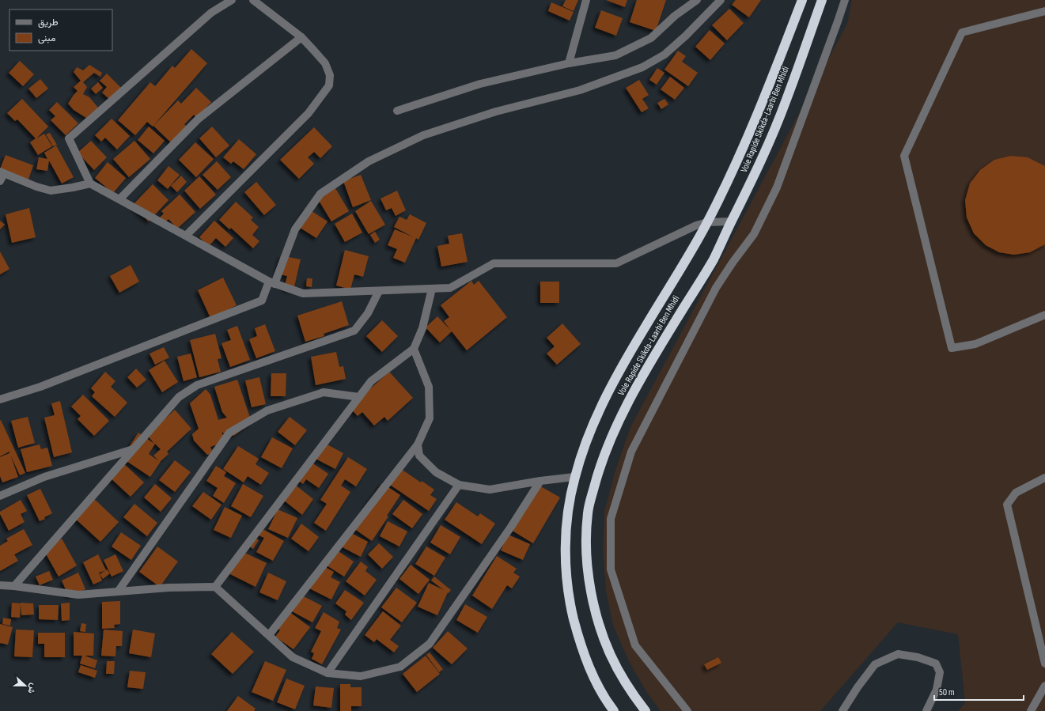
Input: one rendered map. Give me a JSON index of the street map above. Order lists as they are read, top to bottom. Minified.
{"streets":{"highway":["Voie Rapide Skikda-Laarbi Ben Mhidi"]},"legend":["طريق","مبنى"],"scale_bar":"50 m","north":"right"}
